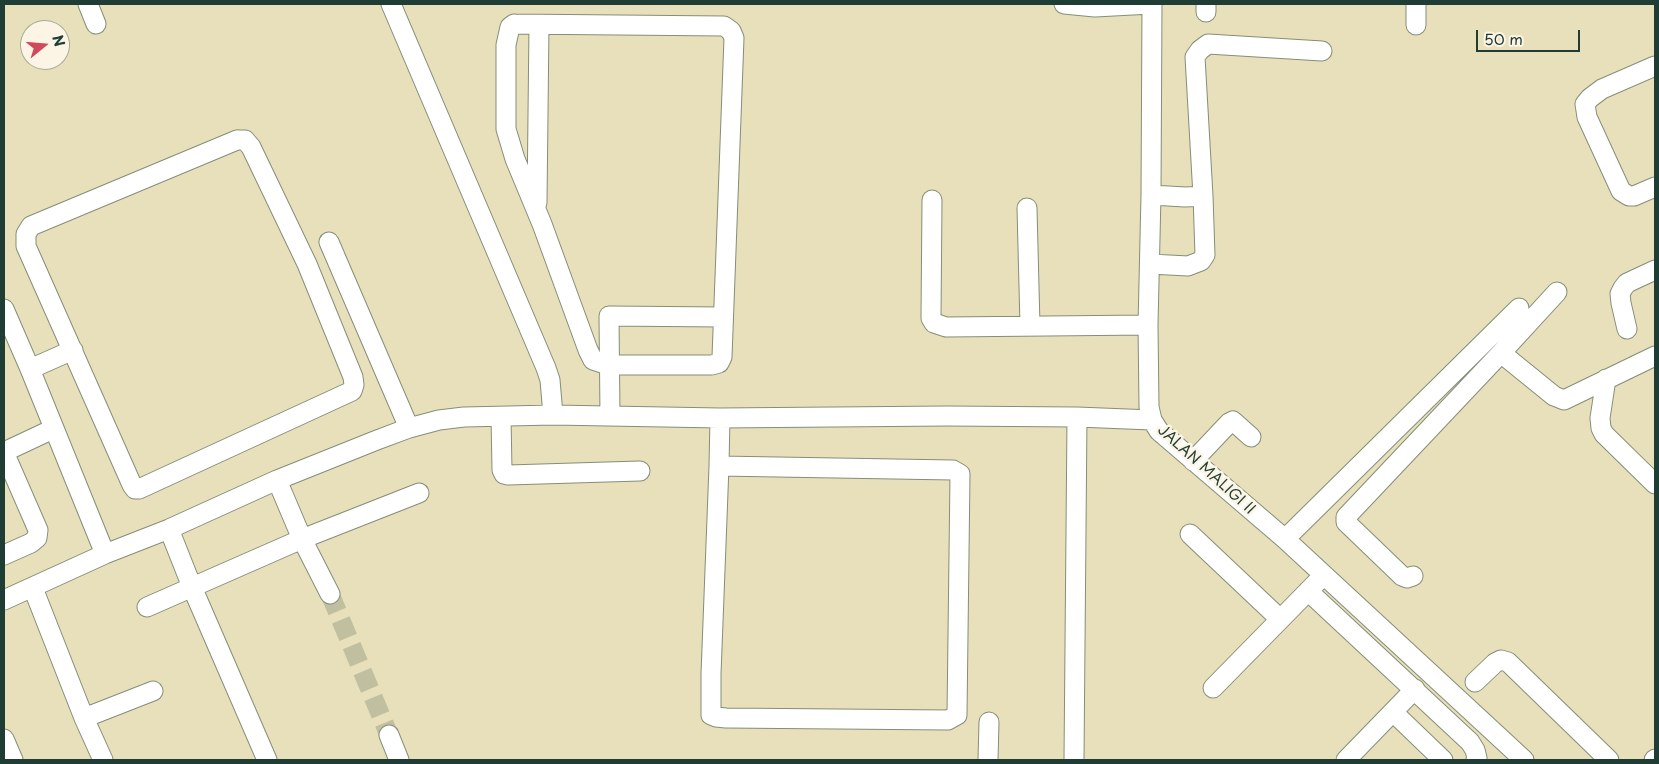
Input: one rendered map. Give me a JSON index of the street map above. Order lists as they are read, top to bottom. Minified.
{"streets":{"street":["JALAN MALIGI II"]},"scale_bar":"50 m","north":"right"}
